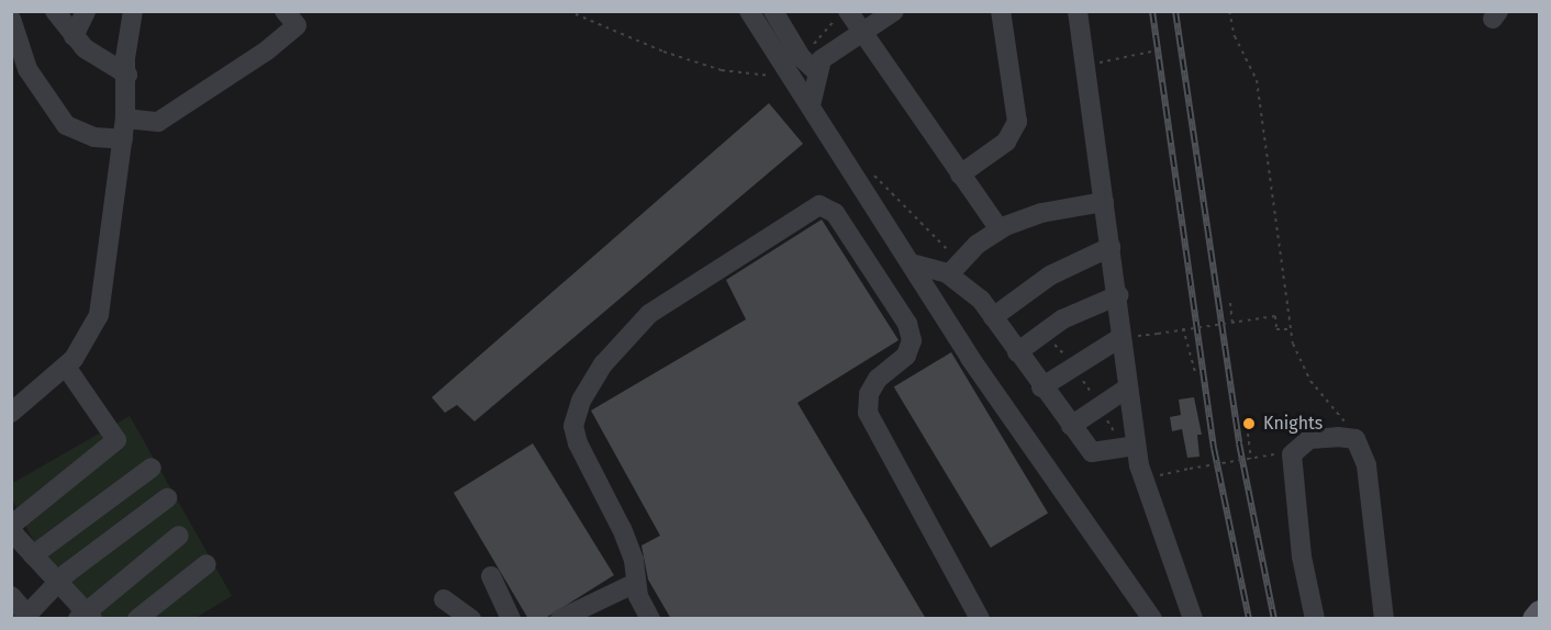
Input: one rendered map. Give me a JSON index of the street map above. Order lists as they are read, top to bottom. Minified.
{"places":["Knights"]}
